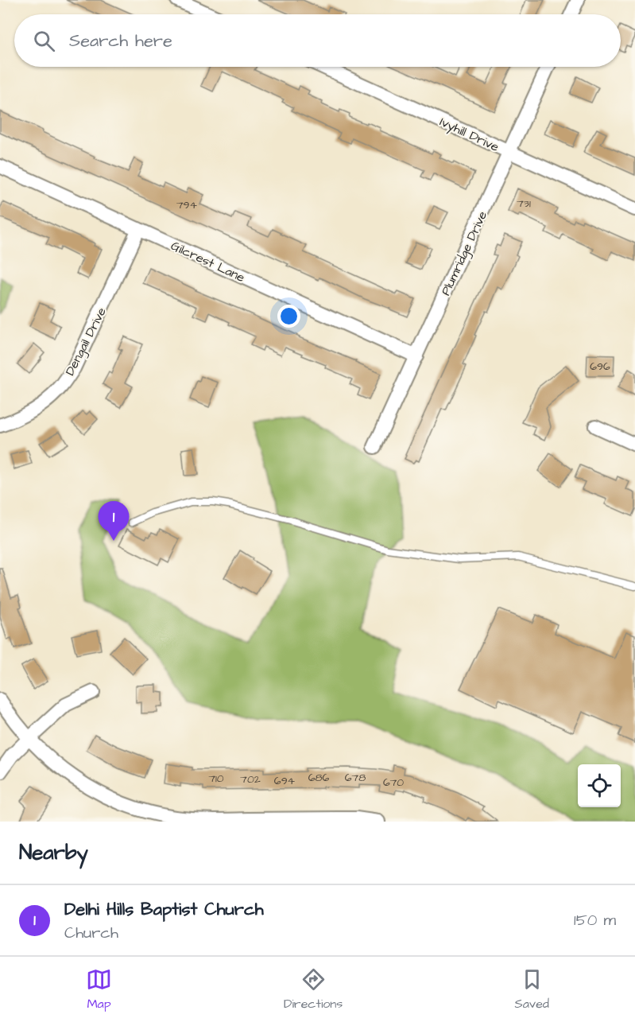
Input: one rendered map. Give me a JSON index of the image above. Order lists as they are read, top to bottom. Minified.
{"streets":{"street":["Ivyhill Drive","Plumridge Drive","Gilcrest Lane","Dengail Drive"]},"crossings":[["Ivyhill Drive","Plumridge Drive"],["Plumridge Drive","Gilcrest Lane"],["Gilcrest Lane","Dengail Drive"]],"house_numbers":["731","794","696","686","678","710","702","694","670"],"page":{"search":"Search here","pins":"1","heading":"Nearby","list":[{"mark":"1","name":"Delhi Hills Baptist Church","note":"Church","value":"150 m"}],"nav":["Map","Directions","Saved"]}}
